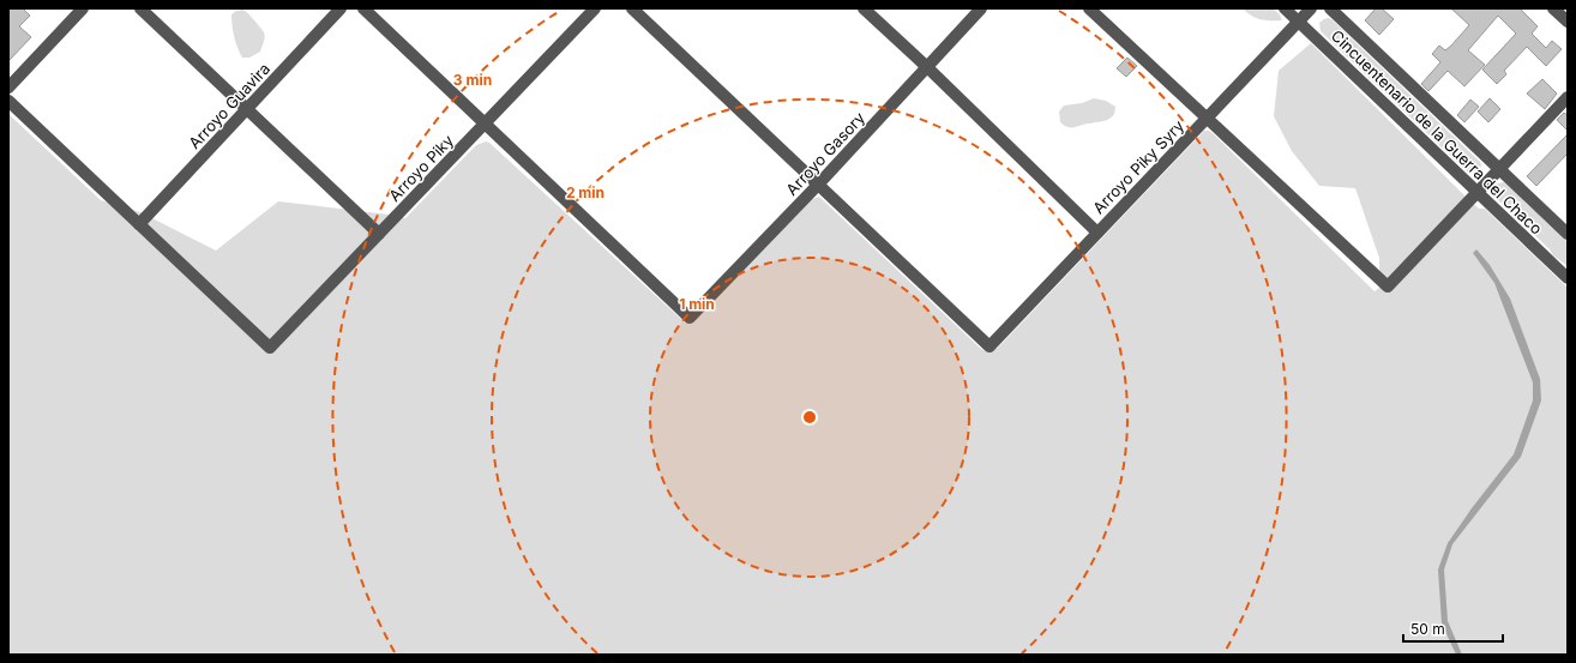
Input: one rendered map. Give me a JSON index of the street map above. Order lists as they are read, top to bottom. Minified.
{"streets":{"street":["Arroyo Guavira","Cincuentenario de la Guerra del Chaco","Arroyo Gasory","Arroyo Piky Syry","Arroyo Piky"]},"crossings":[["Arroyo Guavira","Arroyo Piky"],["Cincuentenario de la Guerra del Chaco","Arroyo Piky Syry"],["Arroyo Gasory","Arroyo Piky Syry"],["Arroyo Gasory","Arroyo Piky"]],"scale_bar":"50 m","rings":["3 min","2 min","1 min"]}
